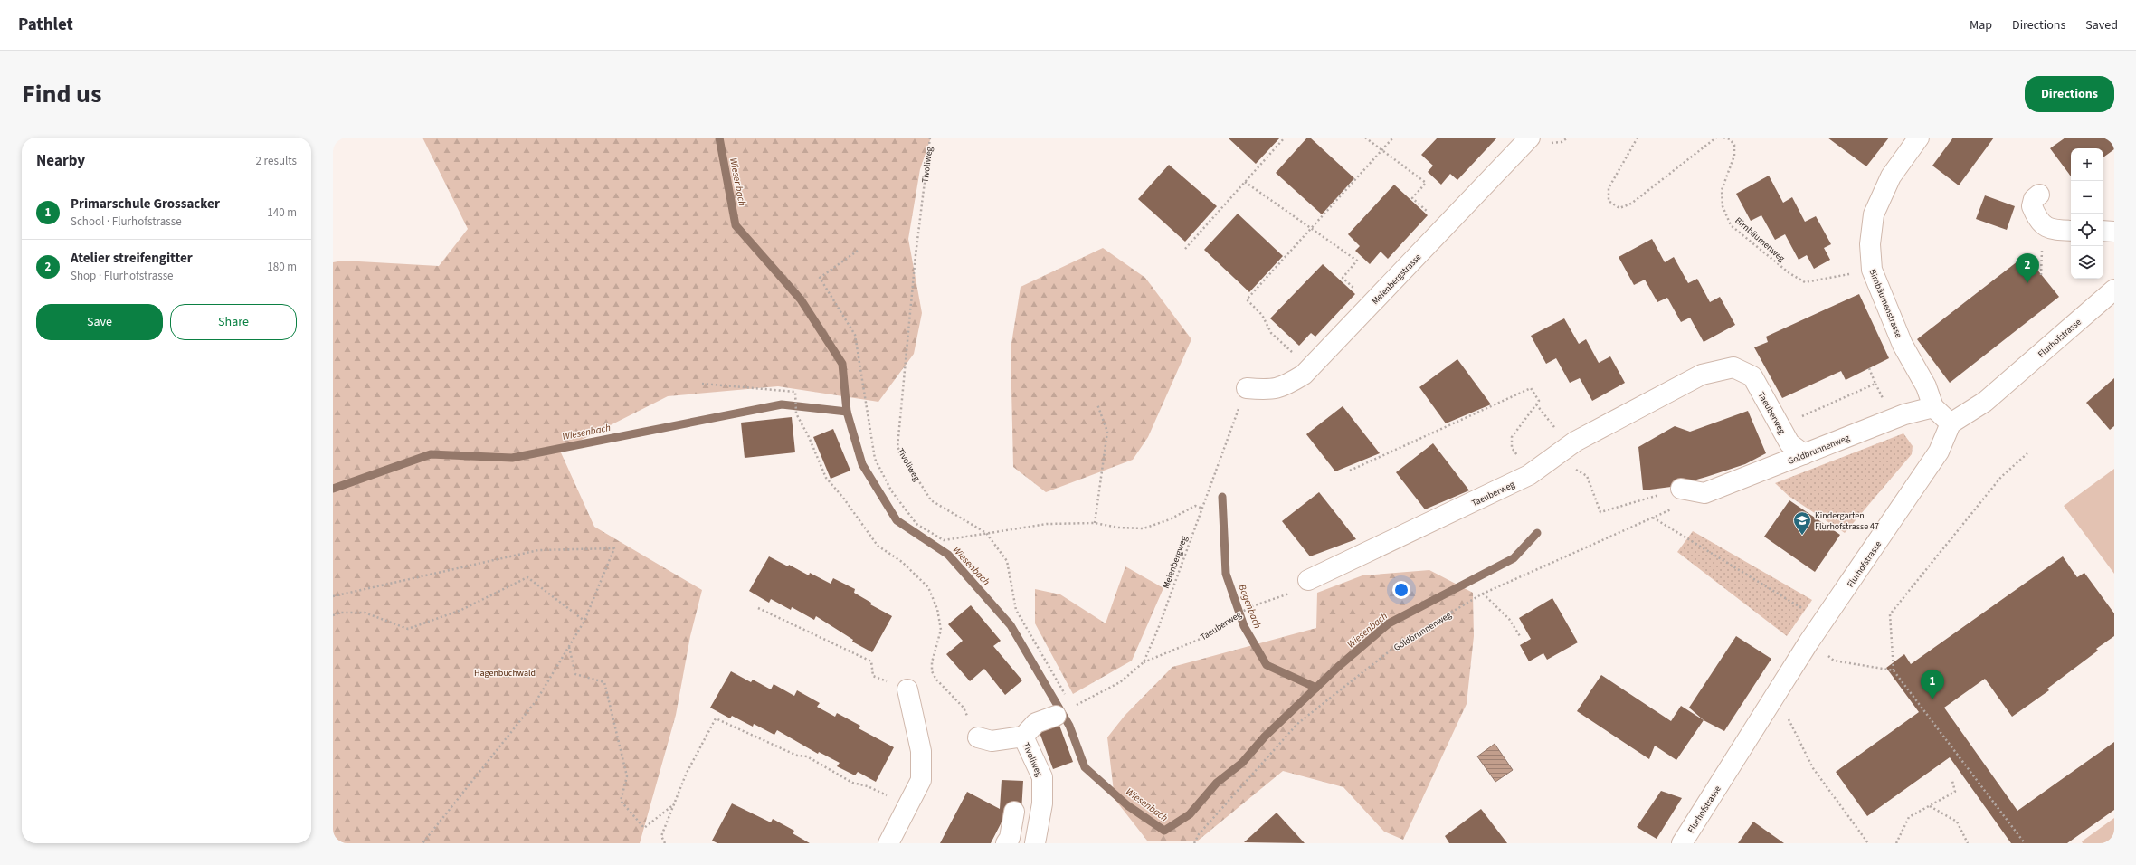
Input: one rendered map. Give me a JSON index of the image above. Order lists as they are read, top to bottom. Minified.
{"streets":{"street":["Tivoliweg","Meienbergstrasse","Birnbäumenstrasse","Flurhofstrasse","Taeuberweg","Goldbrunnenweg"],"path":["Birnbäumenweg","Meienbergweg"]},"crossings":[["Birnbäumenweg","Birnbäumenstrasse"],["Meienbergstrasse","Meienbergweg"],["Birnbäumenstrasse","Flurhofstrasse"],["Birnbäumenstrasse","Goldbrunnenweg"],["Taeuberweg","Goldbrunnenweg"],["Taeuberweg","Meienbergweg"]],"water":["Wiesenbach","Bogenbach"],"parks":["Hagenbuchwald"],"places":{"school or university":["Kindergarten Flurhofstrasse 47"]},"page":{"header":"Pathlet","nav":["Map","Directions","Saved"],"title":"Find us","buttons":["Directions",["Save","Share"]],"heading":["Nearby","2 results"],"map_buttons":["+","−"],"list":[{"mark":"1","name":"Primarschule Grossacker","note":"School · Flurhofstrasse","value":"140 m"},{"mark":"2","name":"Atelier streifengitter","note":"Shop · Flurhofstrasse","value":"180 m"}],"pins":["2","1"]}}
